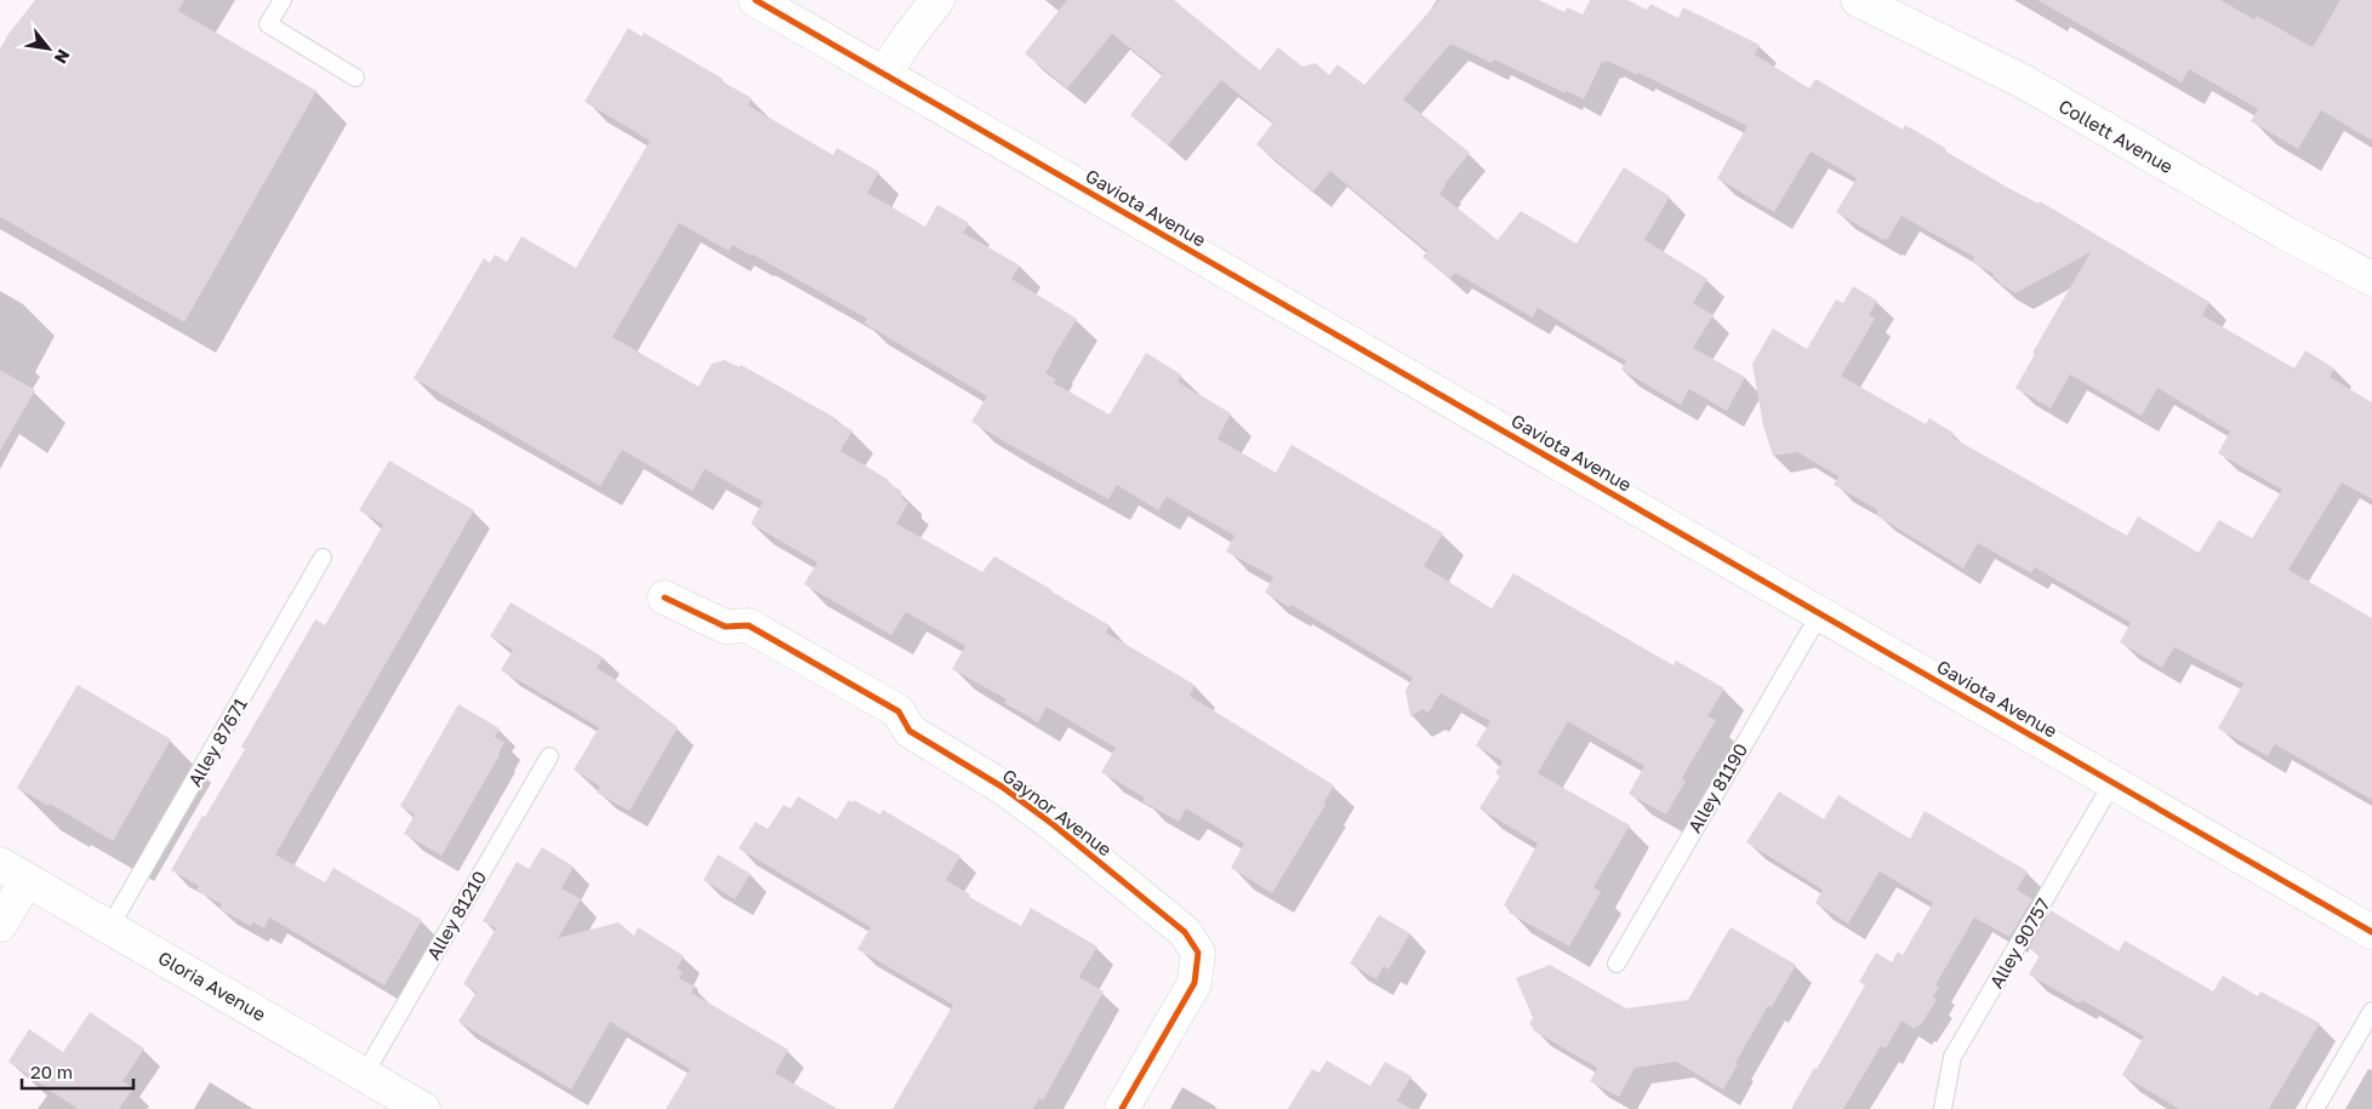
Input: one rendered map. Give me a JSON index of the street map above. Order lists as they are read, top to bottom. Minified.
{"streets":{"street":["Collett Avenue","Gaviota Avenue","Gaynor Avenue","Gloria Avenue"],"lane":["Alley 87671","Alley 81190","Alley 81210","Alley 90757"]},"crossings":[["Gaviota Avenue","Alley 81190"],["Gaviota Avenue","Alley 90757"],["Alley 87671","Gloria Avenue"],["Alley 81210","Gloria Avenue"]],"scale_bar":"20 m","north":"bottom right"}
